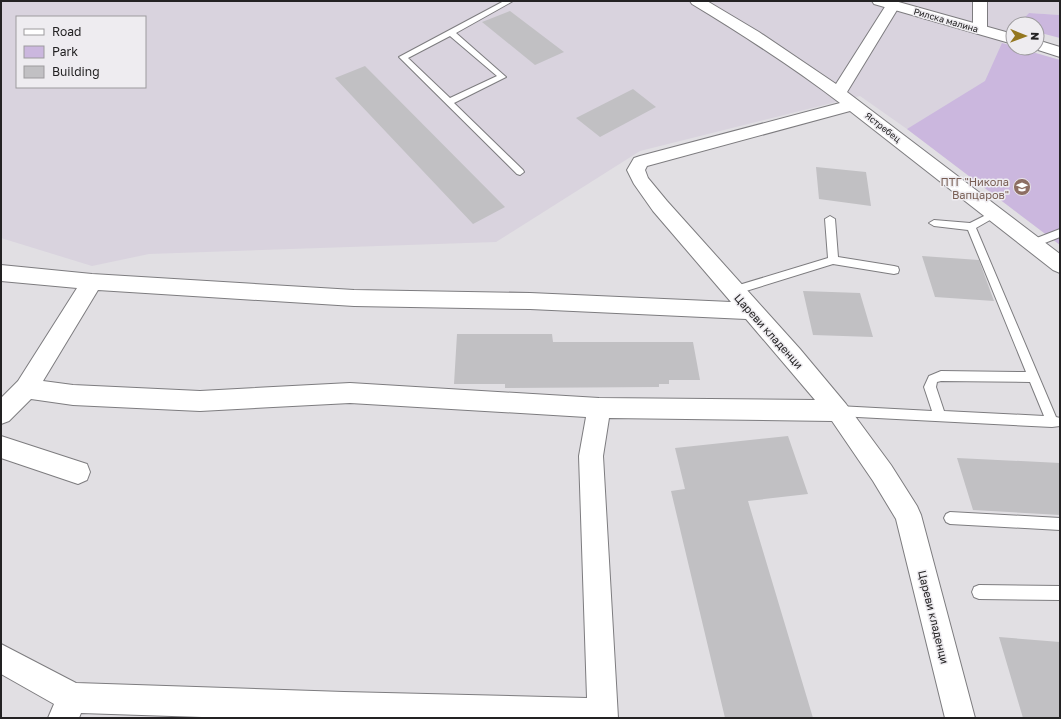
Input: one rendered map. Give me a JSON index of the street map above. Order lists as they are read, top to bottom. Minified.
{"streets":{"street":["Рилска малина","Ястребец","Цареви кладенци"]},"crossings":[["Ястребец","Цареви кладенци"]],"places":{"school or university":["ПТГ \"Никола Вапцаров\""]},"legend":["Road","Park","Building"],"north":"right"}
